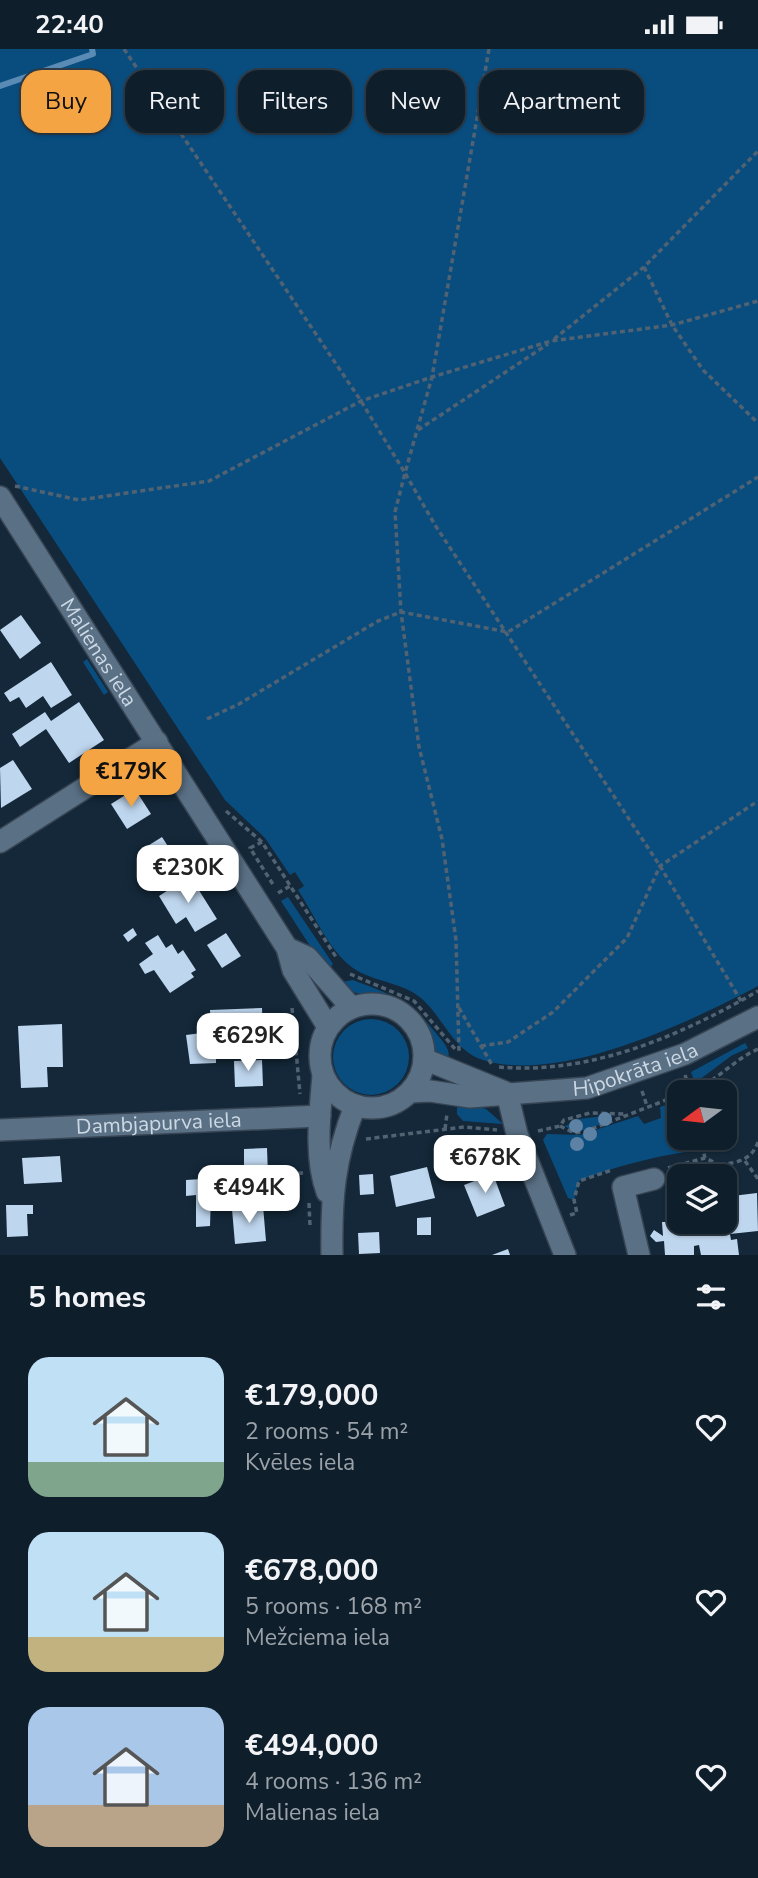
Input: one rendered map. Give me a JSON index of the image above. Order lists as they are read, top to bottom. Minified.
{"streets":{"street":["Malienas iela","Hipokrāta iela","Dambjapurva iela"]},"crossings":[["Malienas iela","Hipokrāta iela"]],"north":"left","page":{"status":"22:40","chip":["Buy","Rent","Filters","New","Apartment"],"price":["€179K","€230K","€629K","€678K","€494K"],"heading":"5 homes","list":[{"name":"€179,000","note":"2 rooms · 54 m² · Kvēles iela"},{"name":"€678,000","note":"5 rooms · 168 m² · Mežciema iela"},{"name":"€494,000","note":"4 rooms · 136 m² · Malienas iela"}]}}
